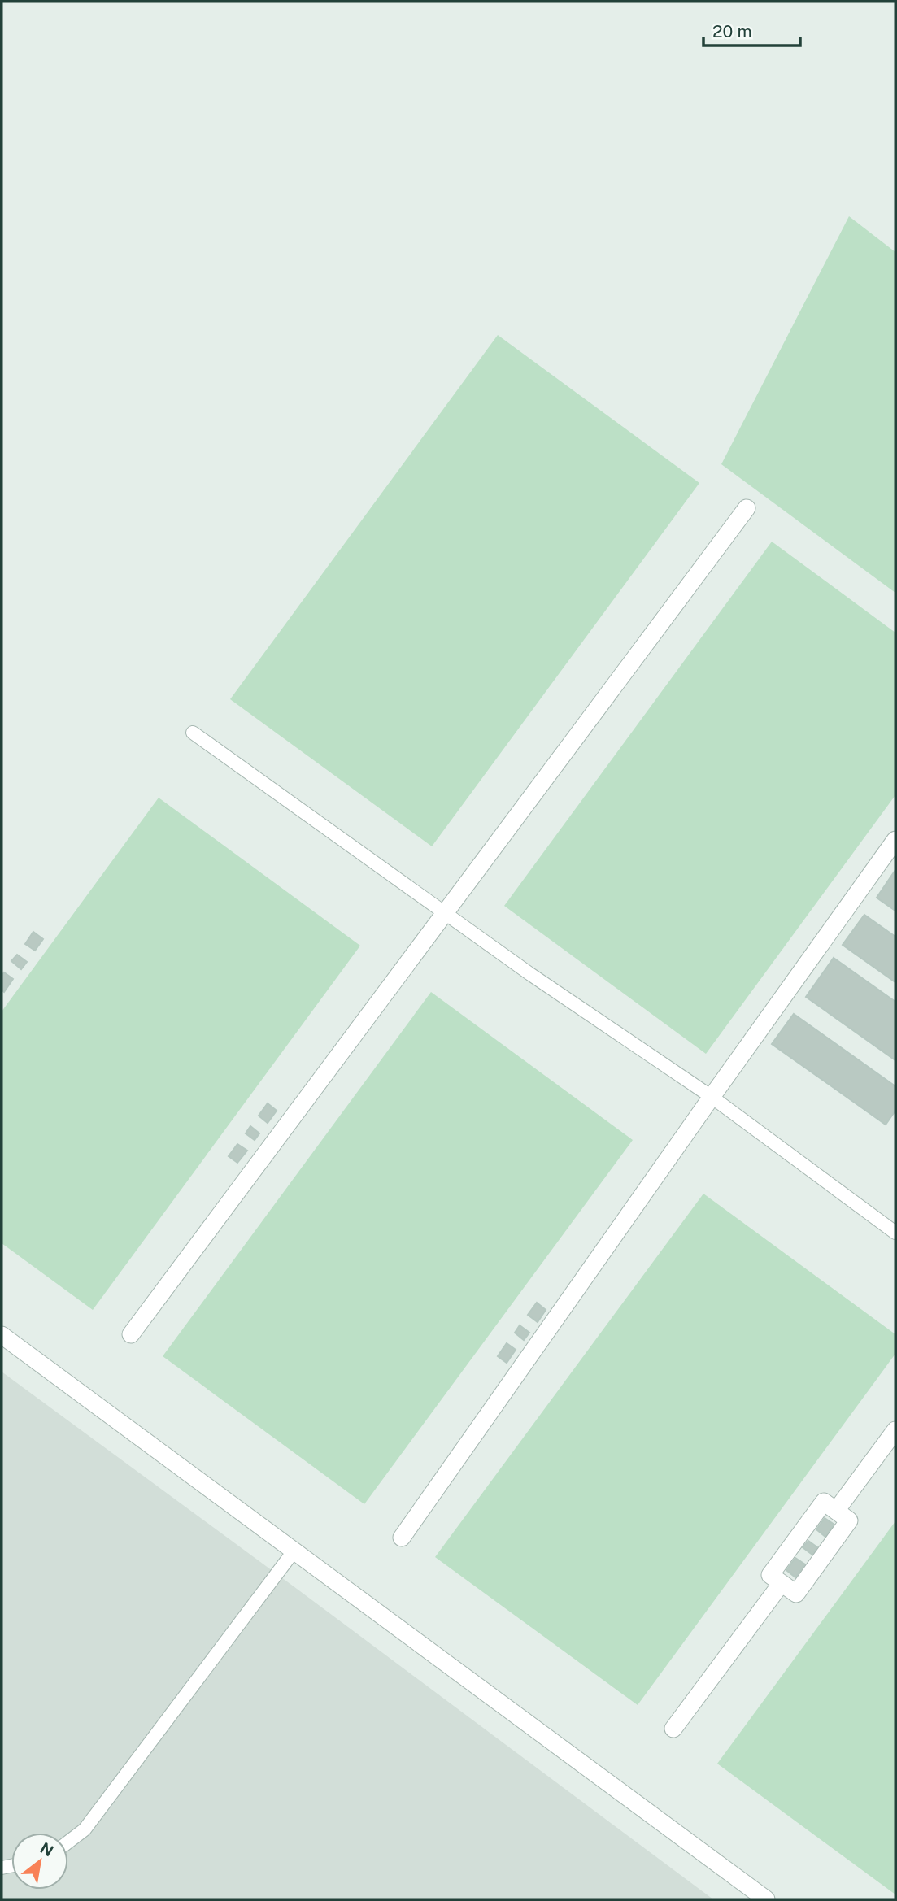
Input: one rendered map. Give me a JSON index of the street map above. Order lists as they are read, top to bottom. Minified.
{"scale_bar":"20 m","north":"top right"}
